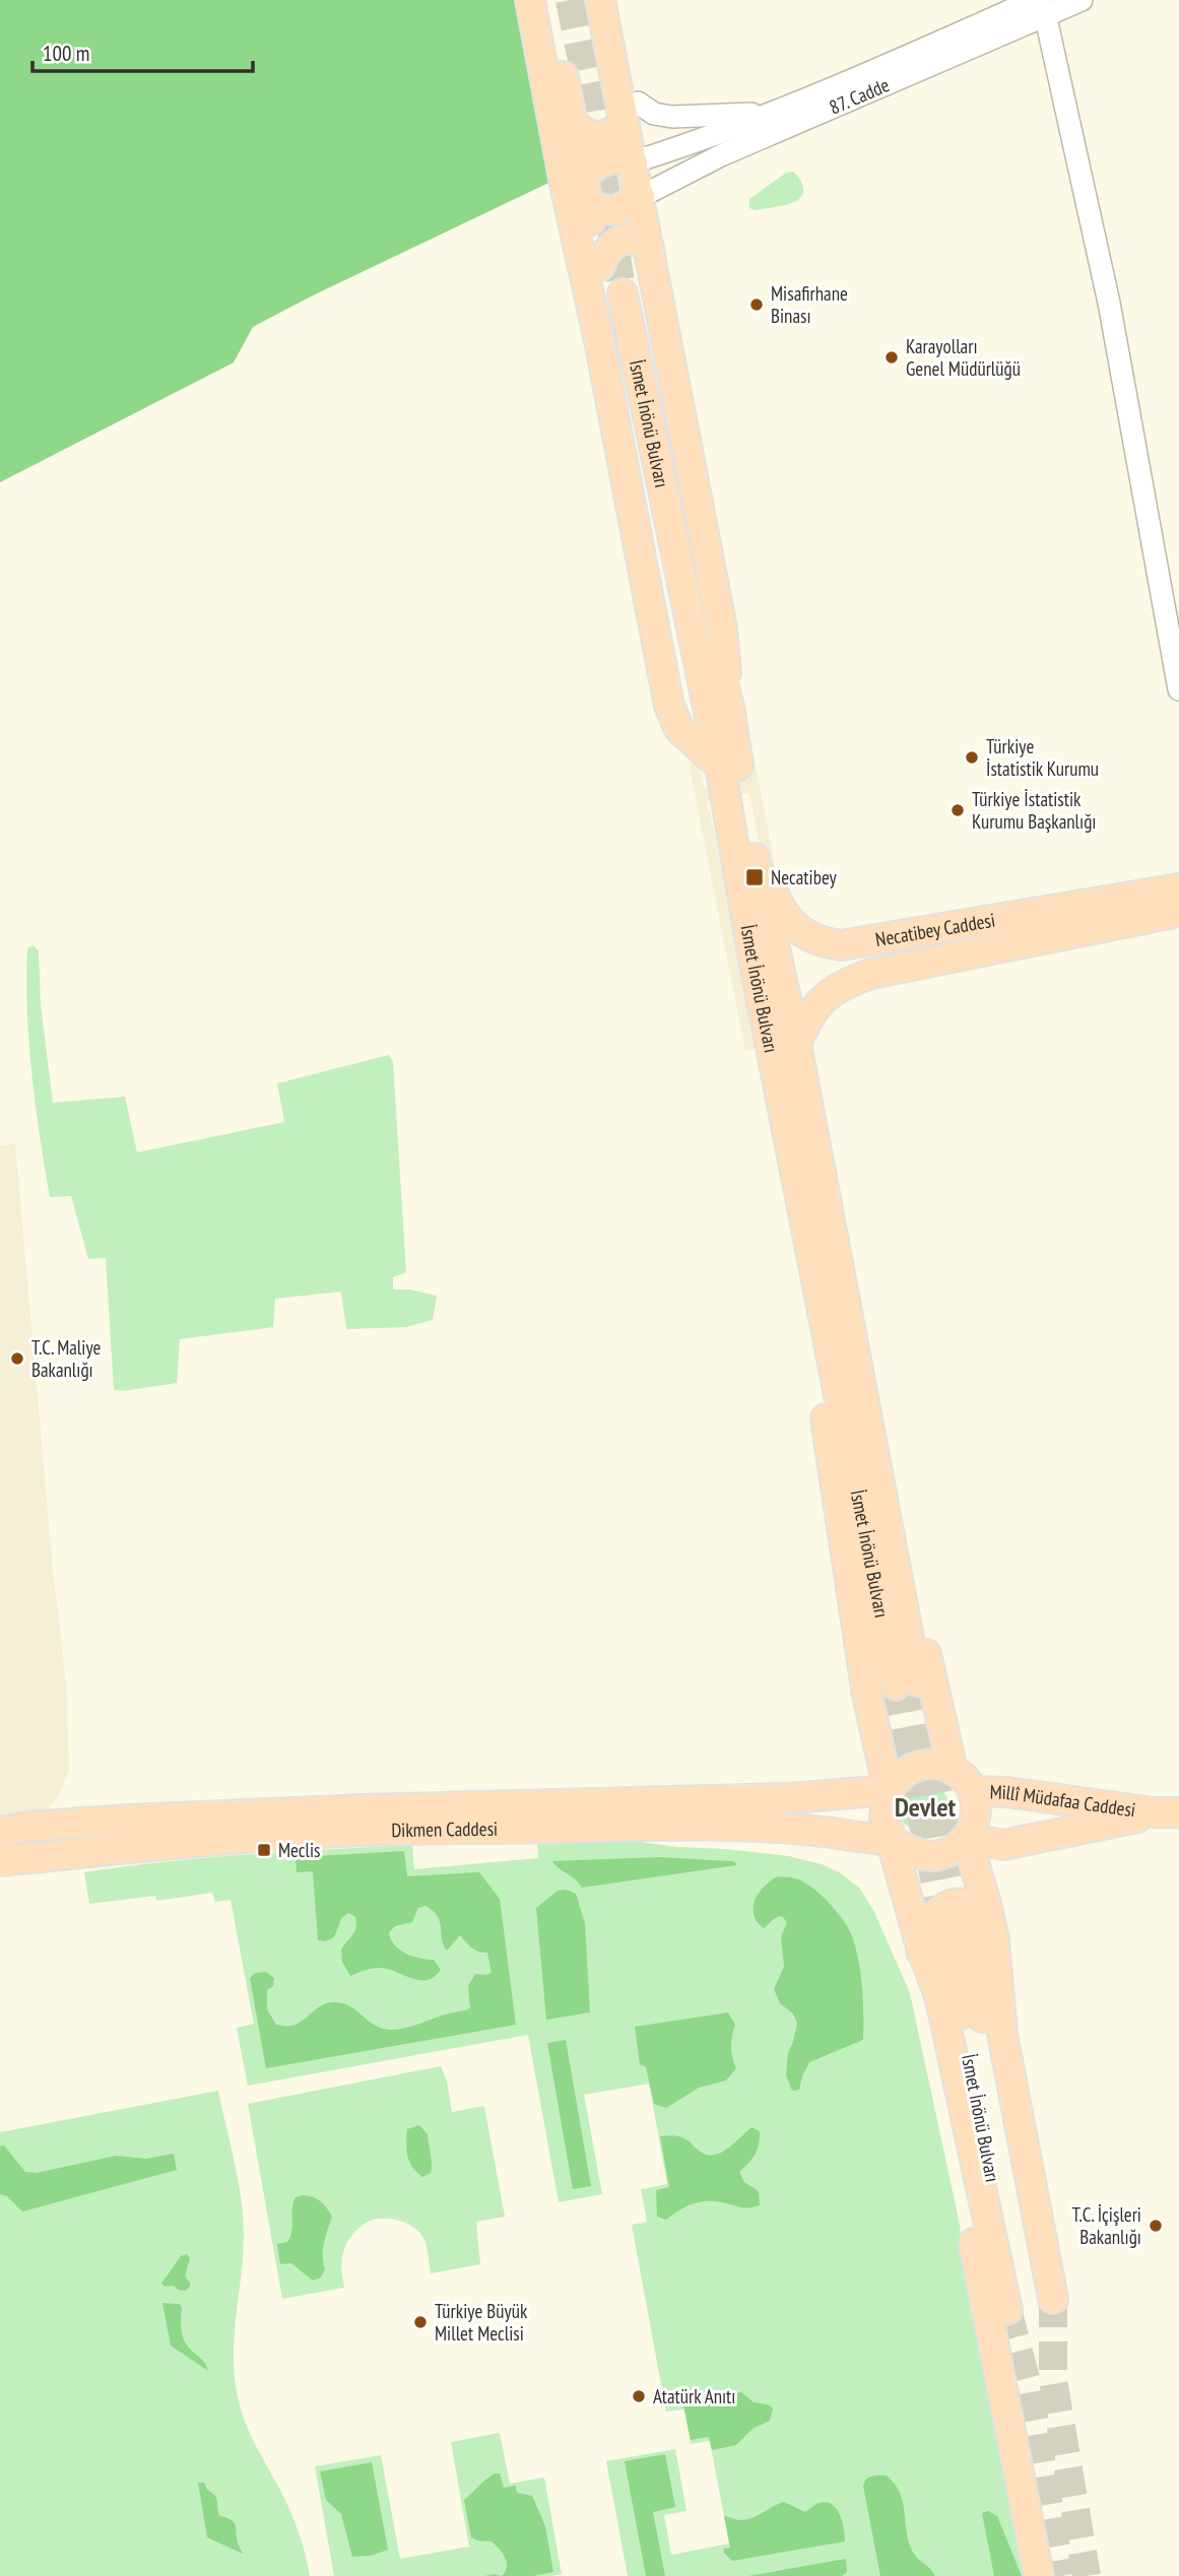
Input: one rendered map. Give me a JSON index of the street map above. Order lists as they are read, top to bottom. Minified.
{"streets":{"main road":["İsmet İnönü Bulvarı","Necatibey Caddesi","Millî Müdafaa Caddesi","Dikmen Caddesi"],"street":["87. Cadde"]},"crossings":[["İsmet İnönü Bulvarı","Necatibey Caddesi"],["Millî Müdafaa Caddesi","Dikmen Caddesi"]],"districts":["Devlet"],"places":{"other":["Misafirhane Binası","Karayolları Genel Müdürlüğü","Türkiye İstatistik Kurumu","Türkiye İstatistik Kurumu Başkanlığı","T.C. Maliye Bakanlığı","T.C. İçişleri Bakanlığı","Türkiye Büyük Millet Meclisi","Atatürk Anıtı"],"transit":["Necatibey","Meclis"]},"scale_bar":"100 m"}
